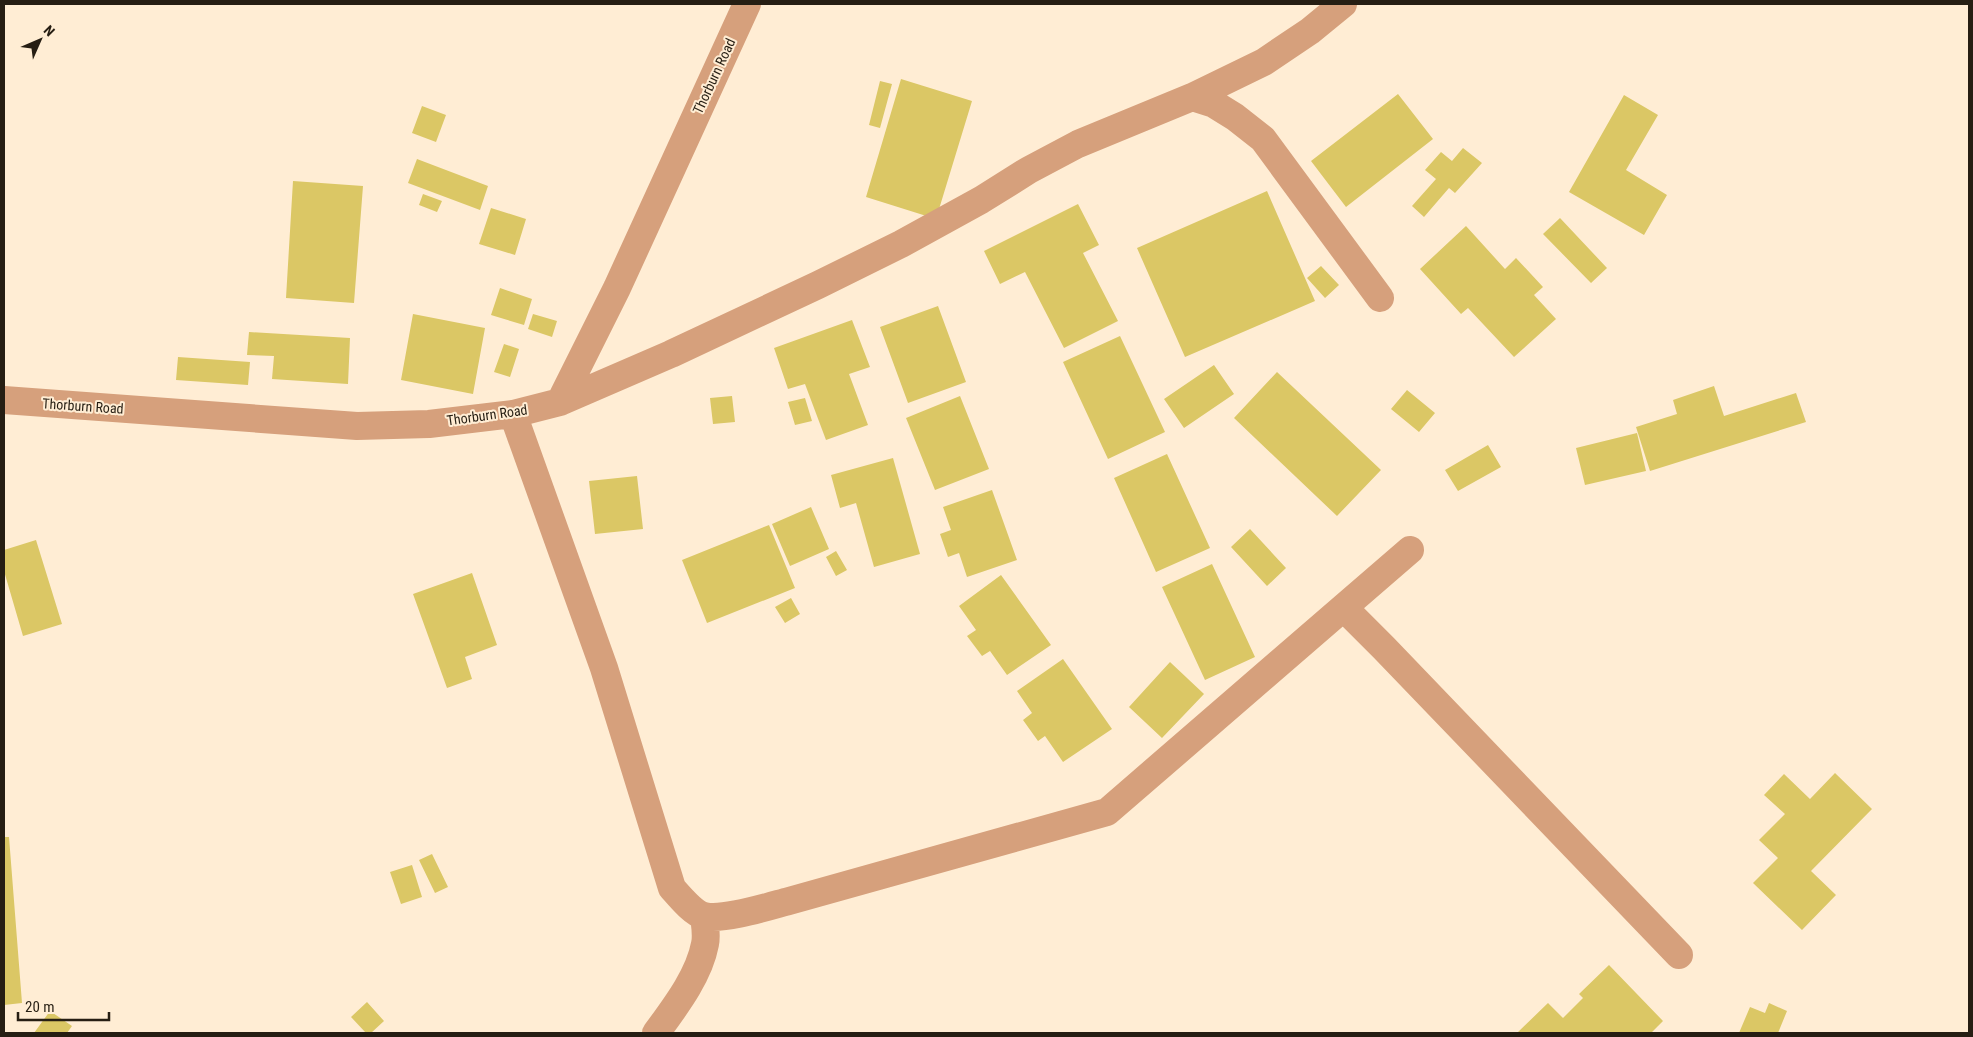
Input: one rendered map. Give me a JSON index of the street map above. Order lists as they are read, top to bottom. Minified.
{"streets":{"street":["Thorburn Road"]},"scale_bar":"20 m","north":"top right"}
